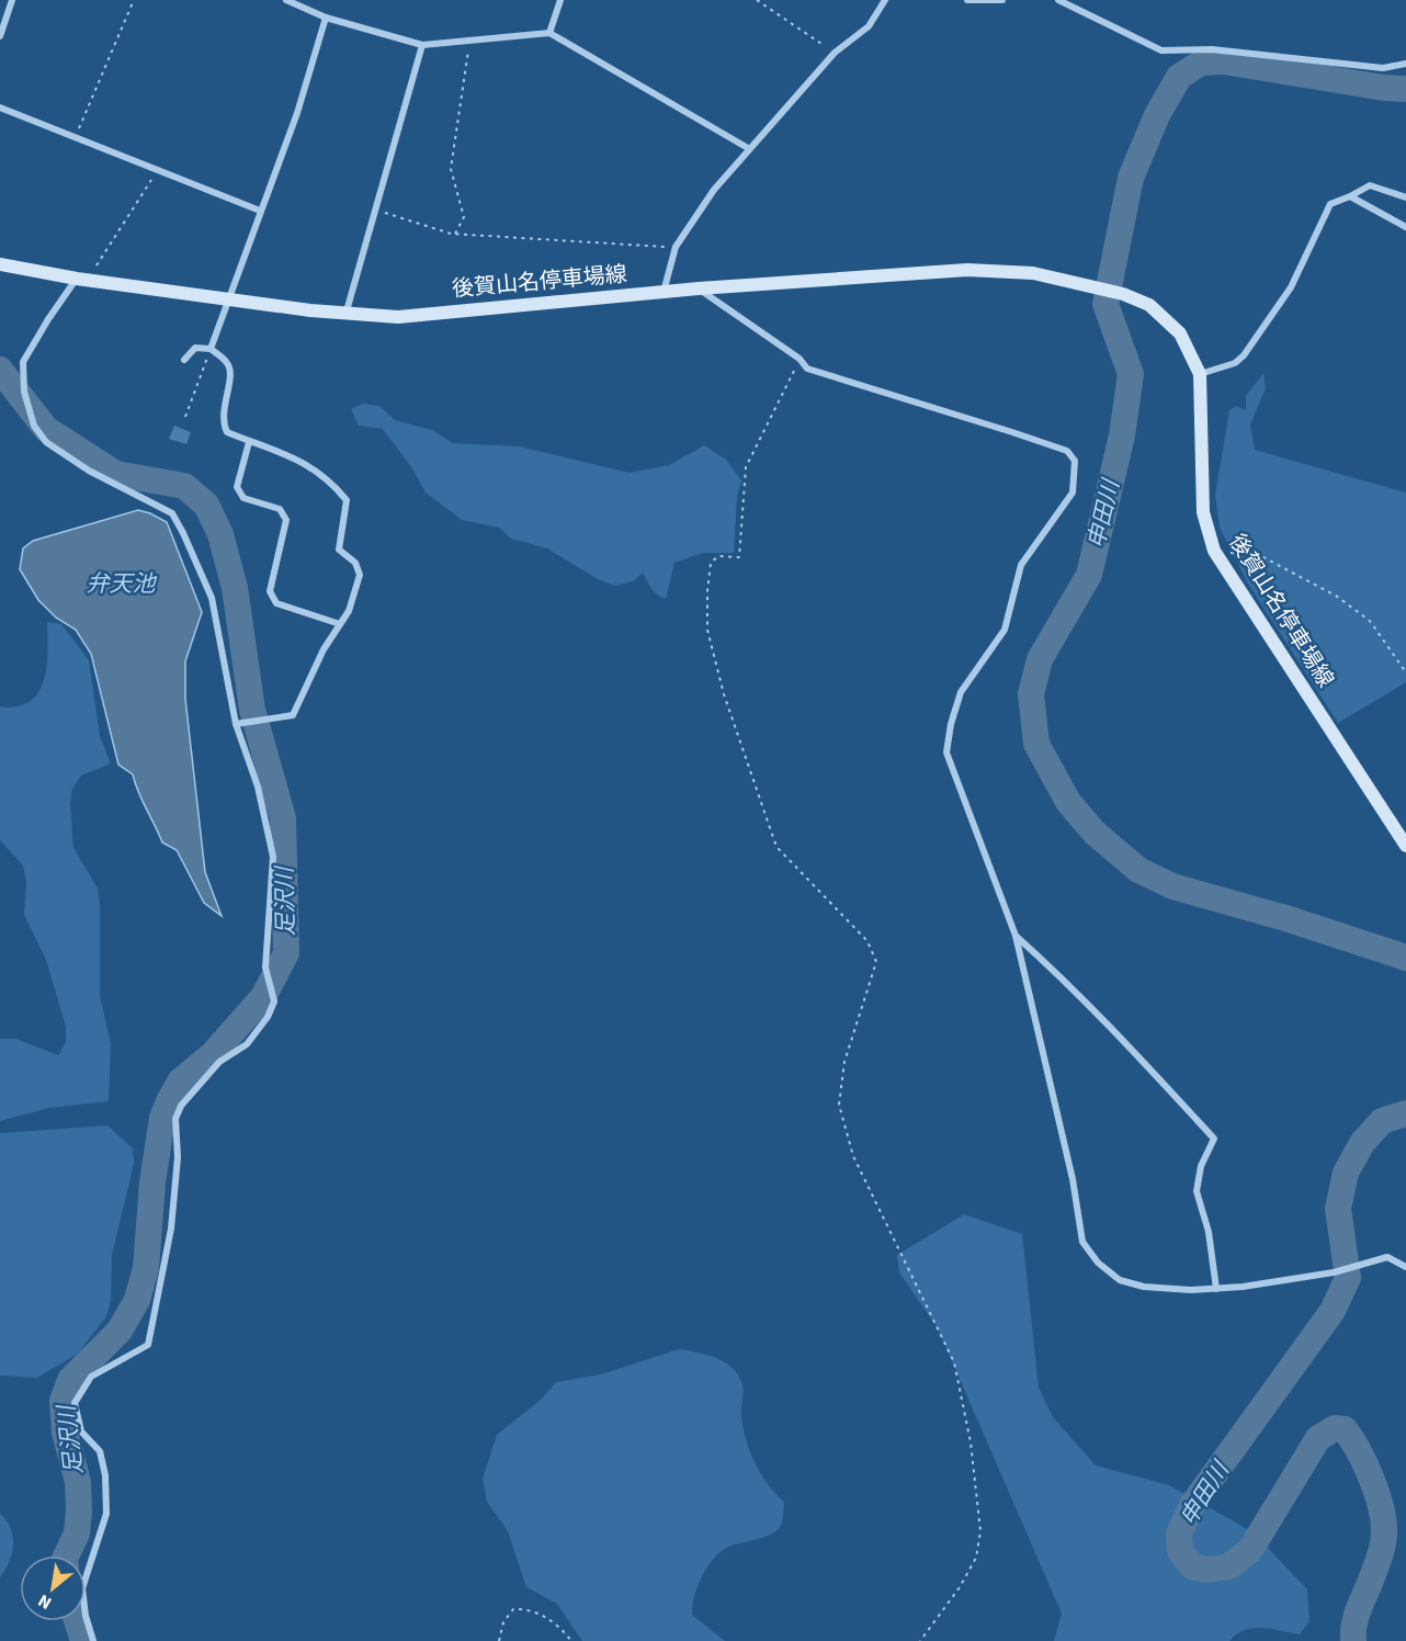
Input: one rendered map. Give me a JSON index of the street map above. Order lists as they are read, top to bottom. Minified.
{"streets":{"main road":["後賀山名停車場線"]},"water":["申田川","弁天池","足沢川"],"north":"bottom left"}
